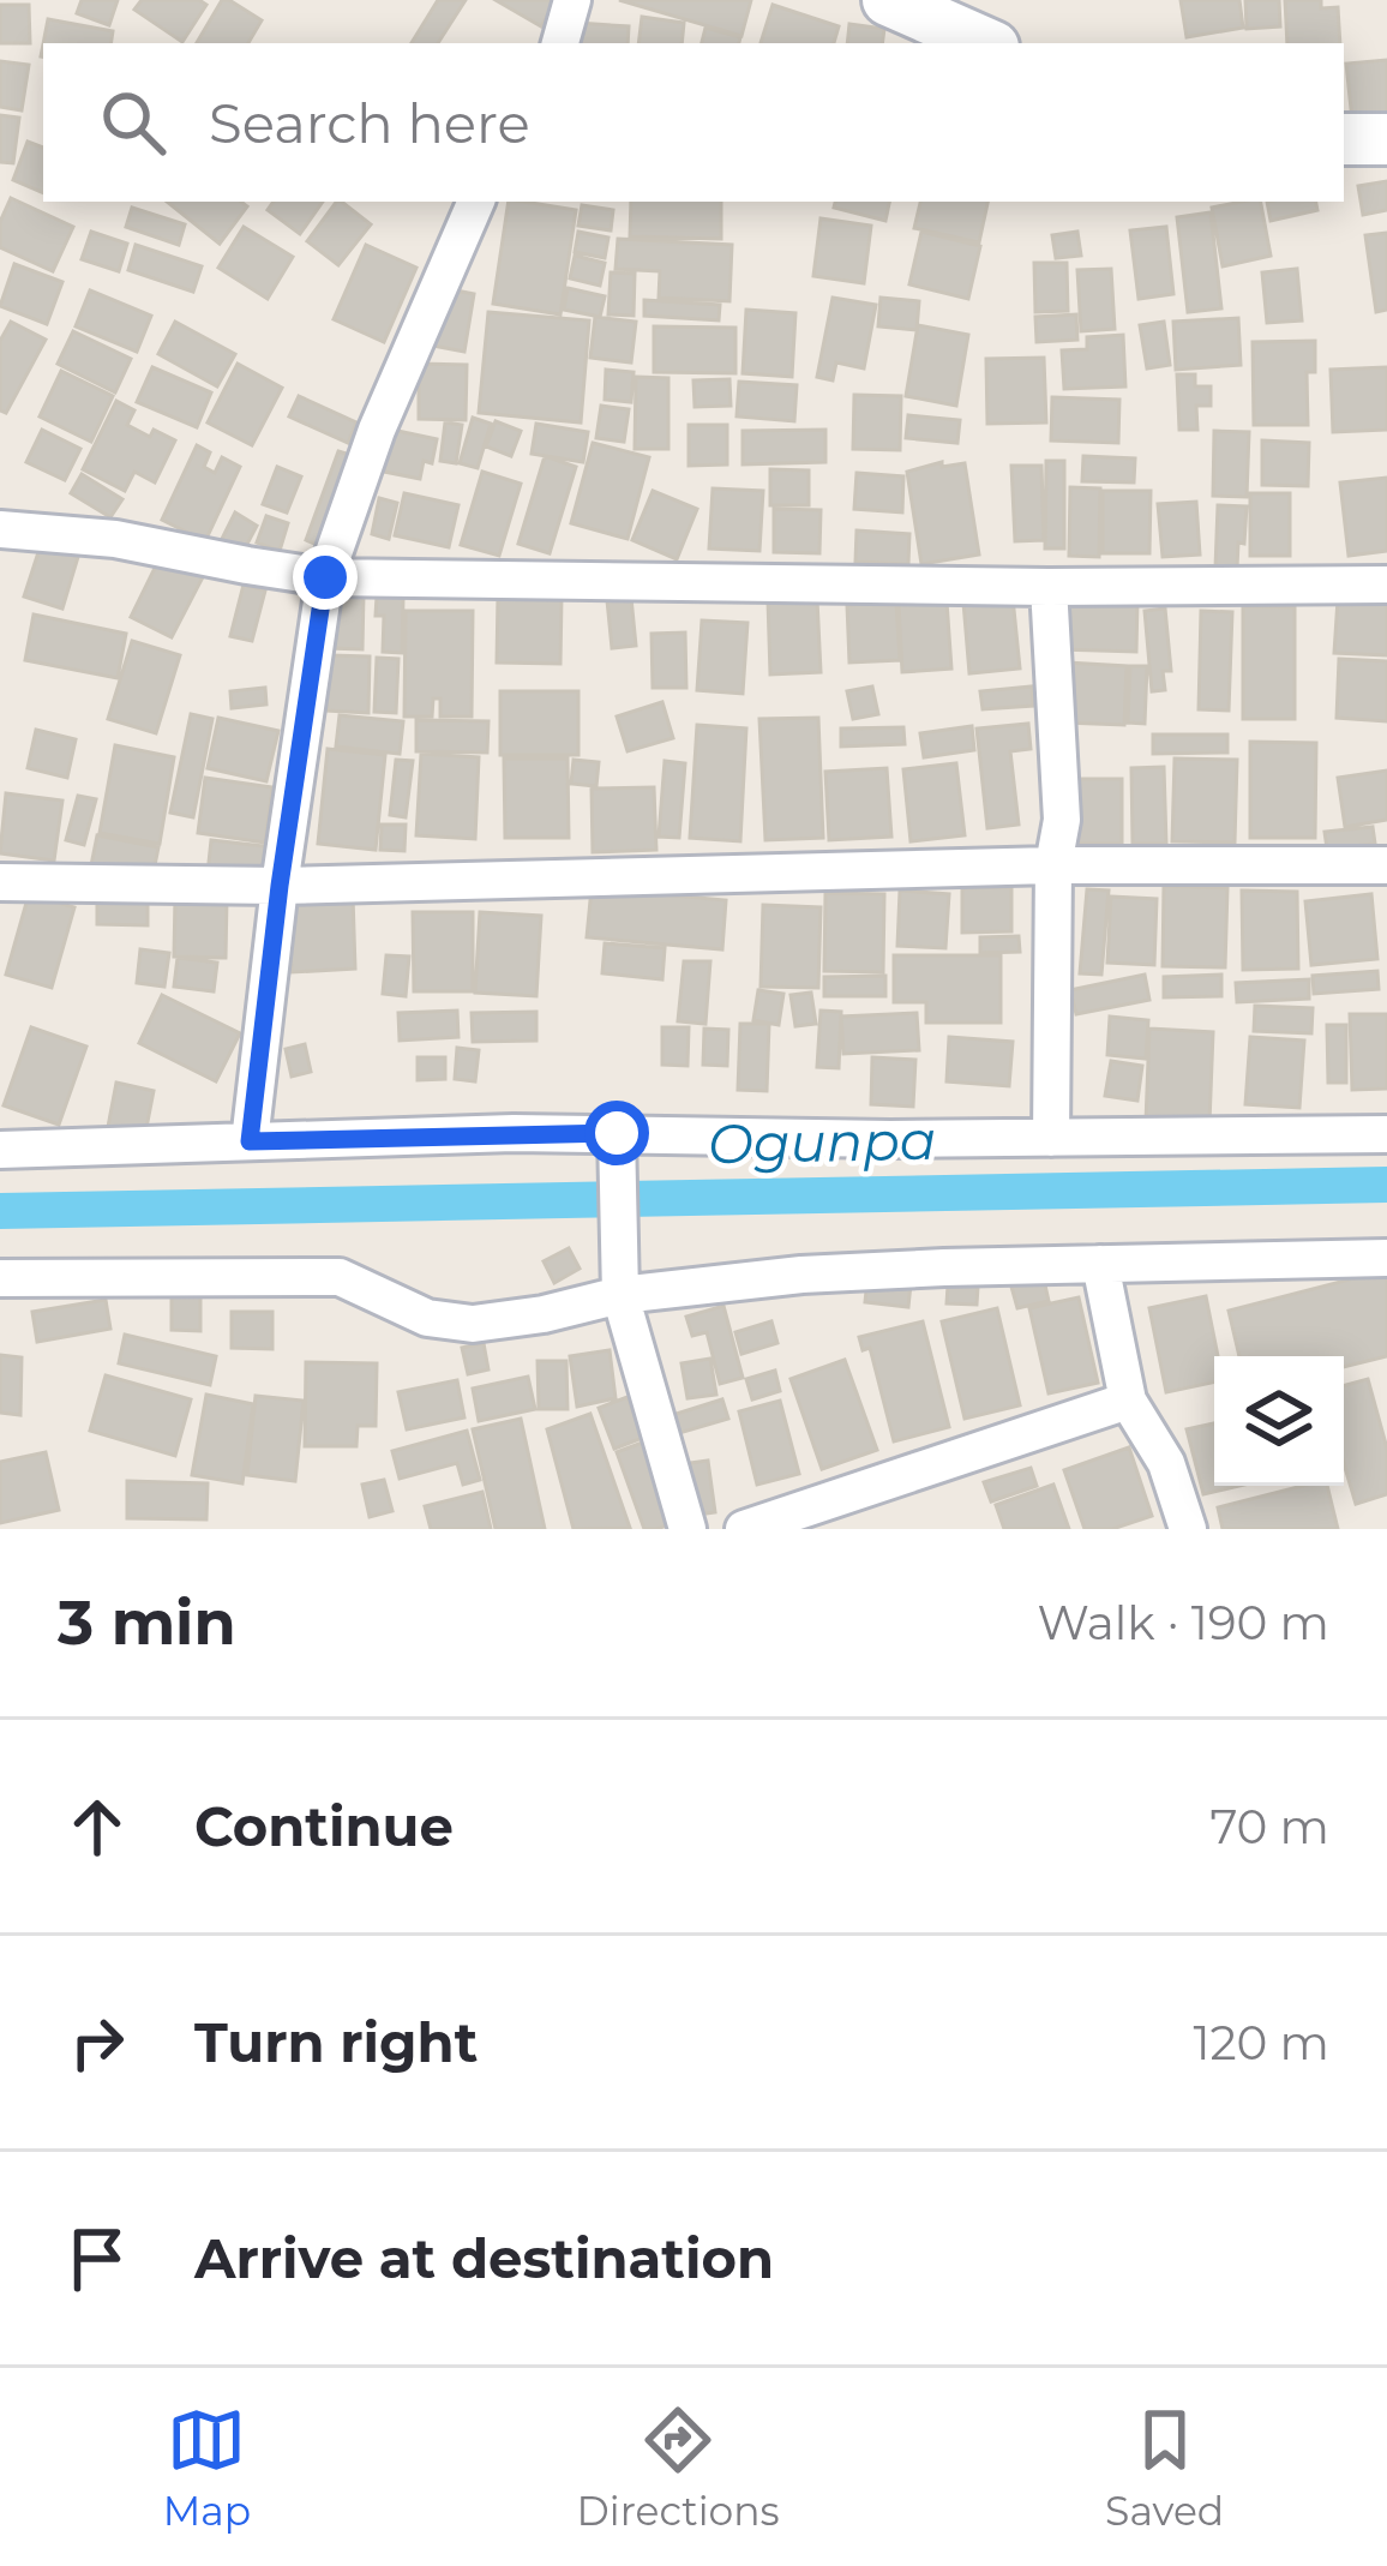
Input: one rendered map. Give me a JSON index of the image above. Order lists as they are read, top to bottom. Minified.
{"water":["Ogunpa"],"page":{"search":"Search here","heading":["3 min","Walk · 190 m"],"list":[["Continue","70 m"],["Turn right","120 m"],"Arrive at destination"],"nav":["Map","Directions","Saved"]}}
